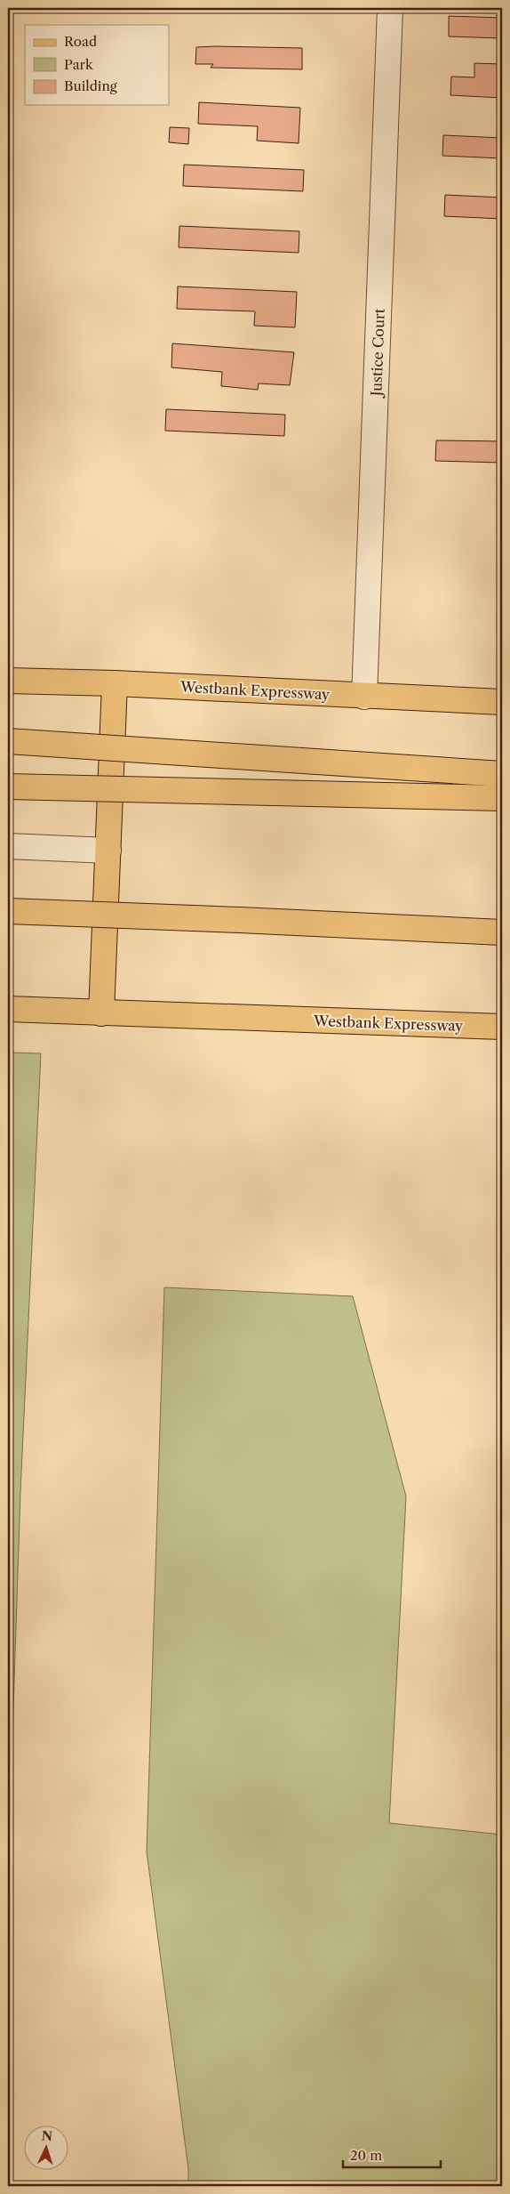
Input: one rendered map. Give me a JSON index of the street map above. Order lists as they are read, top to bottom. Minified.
{"streets":{"main road":["Westbank Expressway"],"street":["Justice Court"]},"crossings":[["Justice Court","Westbank Expressway"]],"legend":["Road","Park","Building"],"scale_bar":"20 m","north":"top"}
